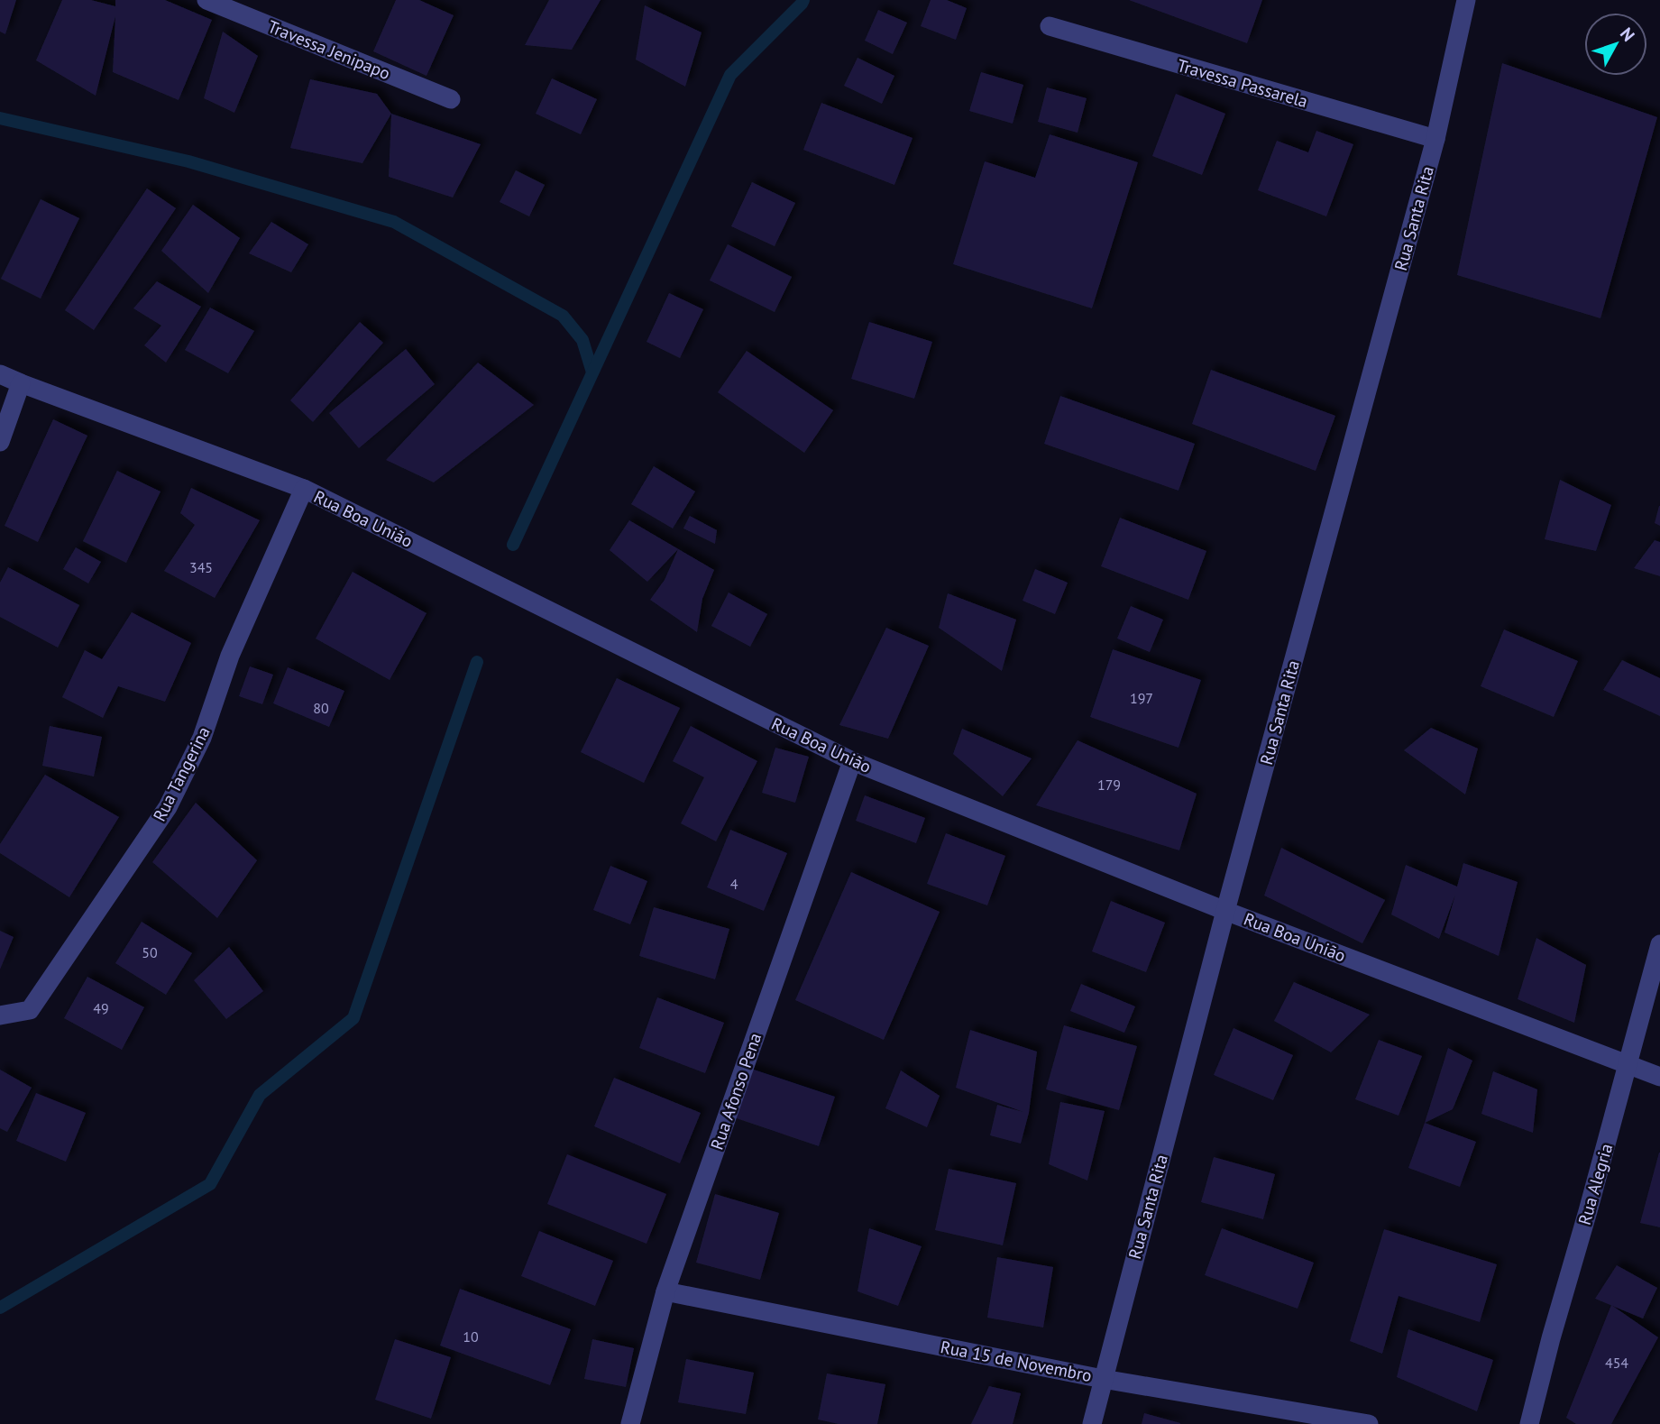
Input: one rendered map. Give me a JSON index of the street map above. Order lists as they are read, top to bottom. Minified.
{"streets":{"street":["Travessa Jenipapo","Travessa Passarela","Rua Santa Rita","Rua Boa União","Rua Tangerina","Rua Afonso Pena","Rua Alegria","Rua 15 de Novembro"]},"crossings":[["Travessa Passarela","Rua Santa Rita"],["Rua Santa Rita","Rua Boa União"],["Rua Santa Rita","Rua 15 de Novembro"],["Rua Boa União","Rua Tangerina"],["Rua Boa União","Rua Afonso Pena"],["Rua Boa União","Rua Alegria"],["Rua Afonso Pena","Rua 15 de Novembro"]],"house_numbers":["345","197","80","179","4","50","49","10","454"],"north":"top right"}
